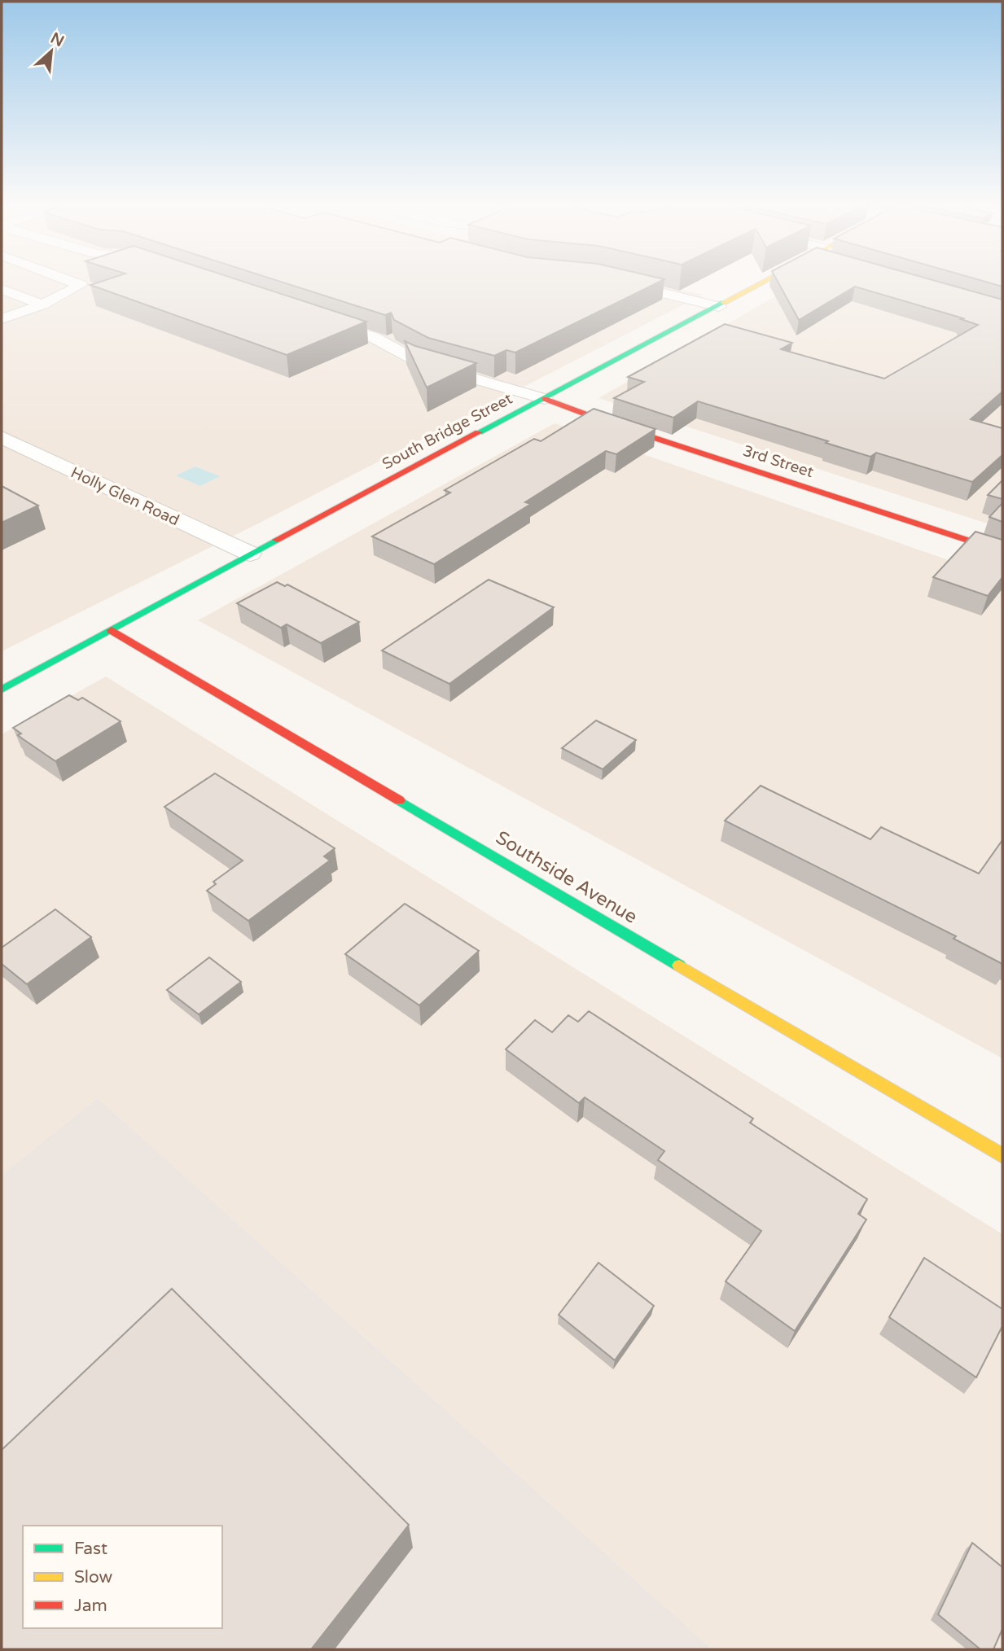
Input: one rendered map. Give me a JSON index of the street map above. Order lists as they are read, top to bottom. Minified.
{"streets":{"street":["South Bridge Street","3rd Street","Holly Glen Road","Southside Avenue"]},"crossings":[["South Bridge Street","3rd Street"],["South Bridge Street","Holly Glen Road"],["South Bridge Street","Southside Avenue"]],"legend":["Fast","Slow","Jam"],"north":"top right"}
